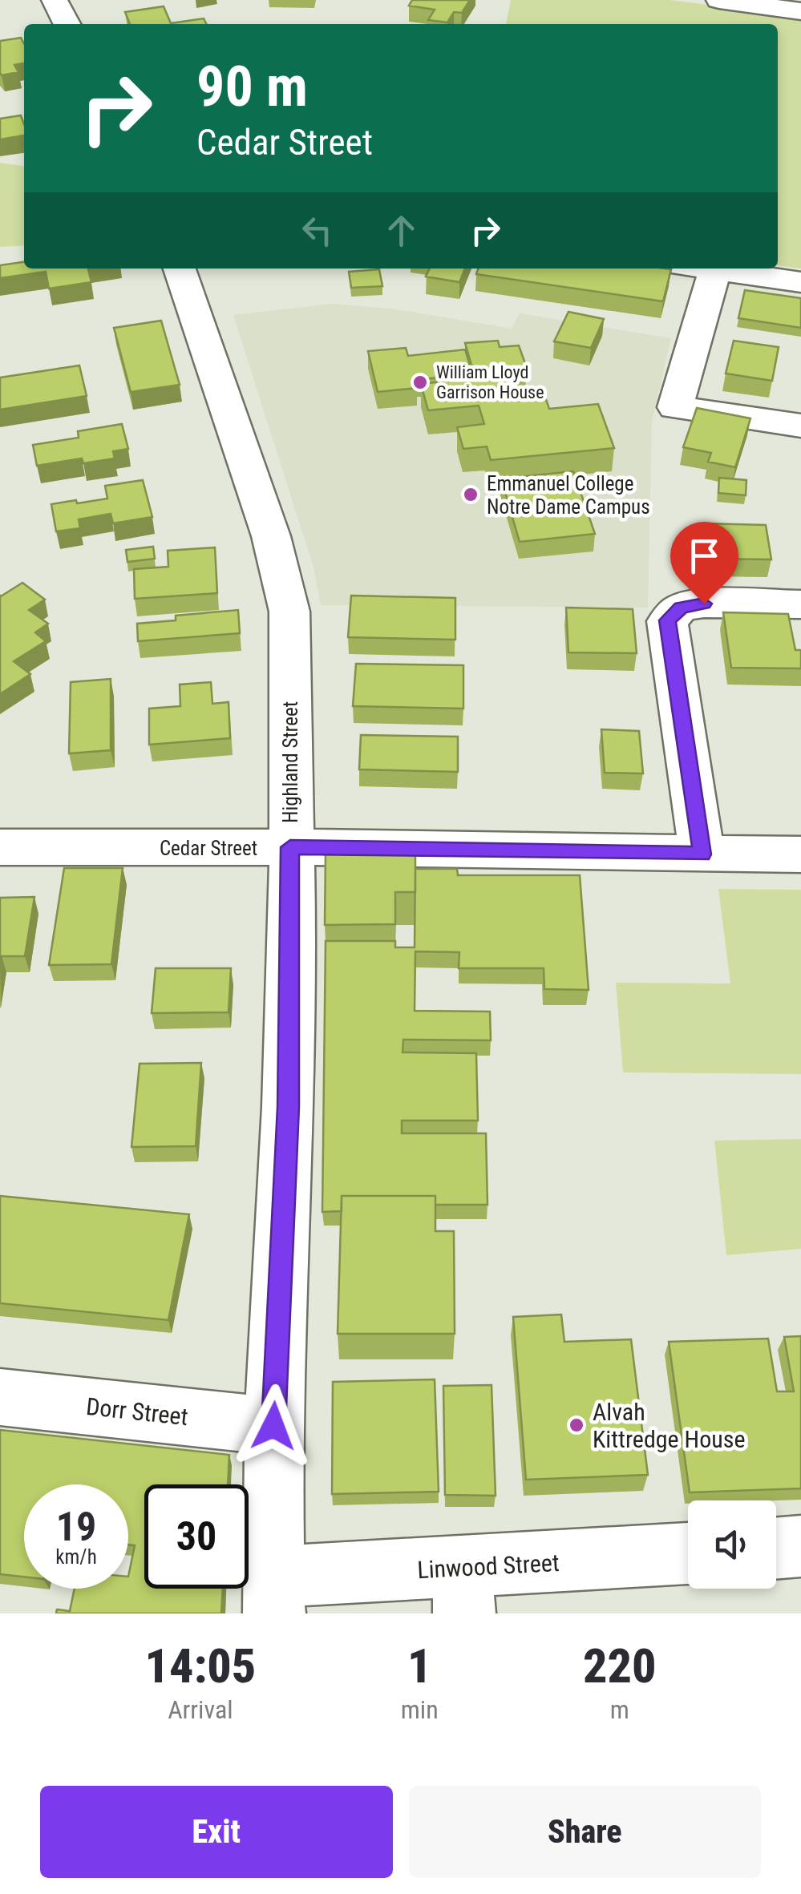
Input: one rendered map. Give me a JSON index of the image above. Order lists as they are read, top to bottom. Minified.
{"streets":{"street":["Highland Street","Cedar Street","Dorr Street","Linwood Street"]},"crossings":[["Highland Street","Cedar Street"],["Highland Street","Dorr Street"],["Highland Street","Linwood Street"]],"places":["William Lloyd Garrison House","Emmanuel College Notre Dame Campus","Alvah Kittredge House"],"page":{"turn":["90 m","Cedar Street"],"speed":"19 km/h","limit":"30","eta":["14:05","Arrival","1","min","220","m"],"buttons":["Exit","Share"]}}
